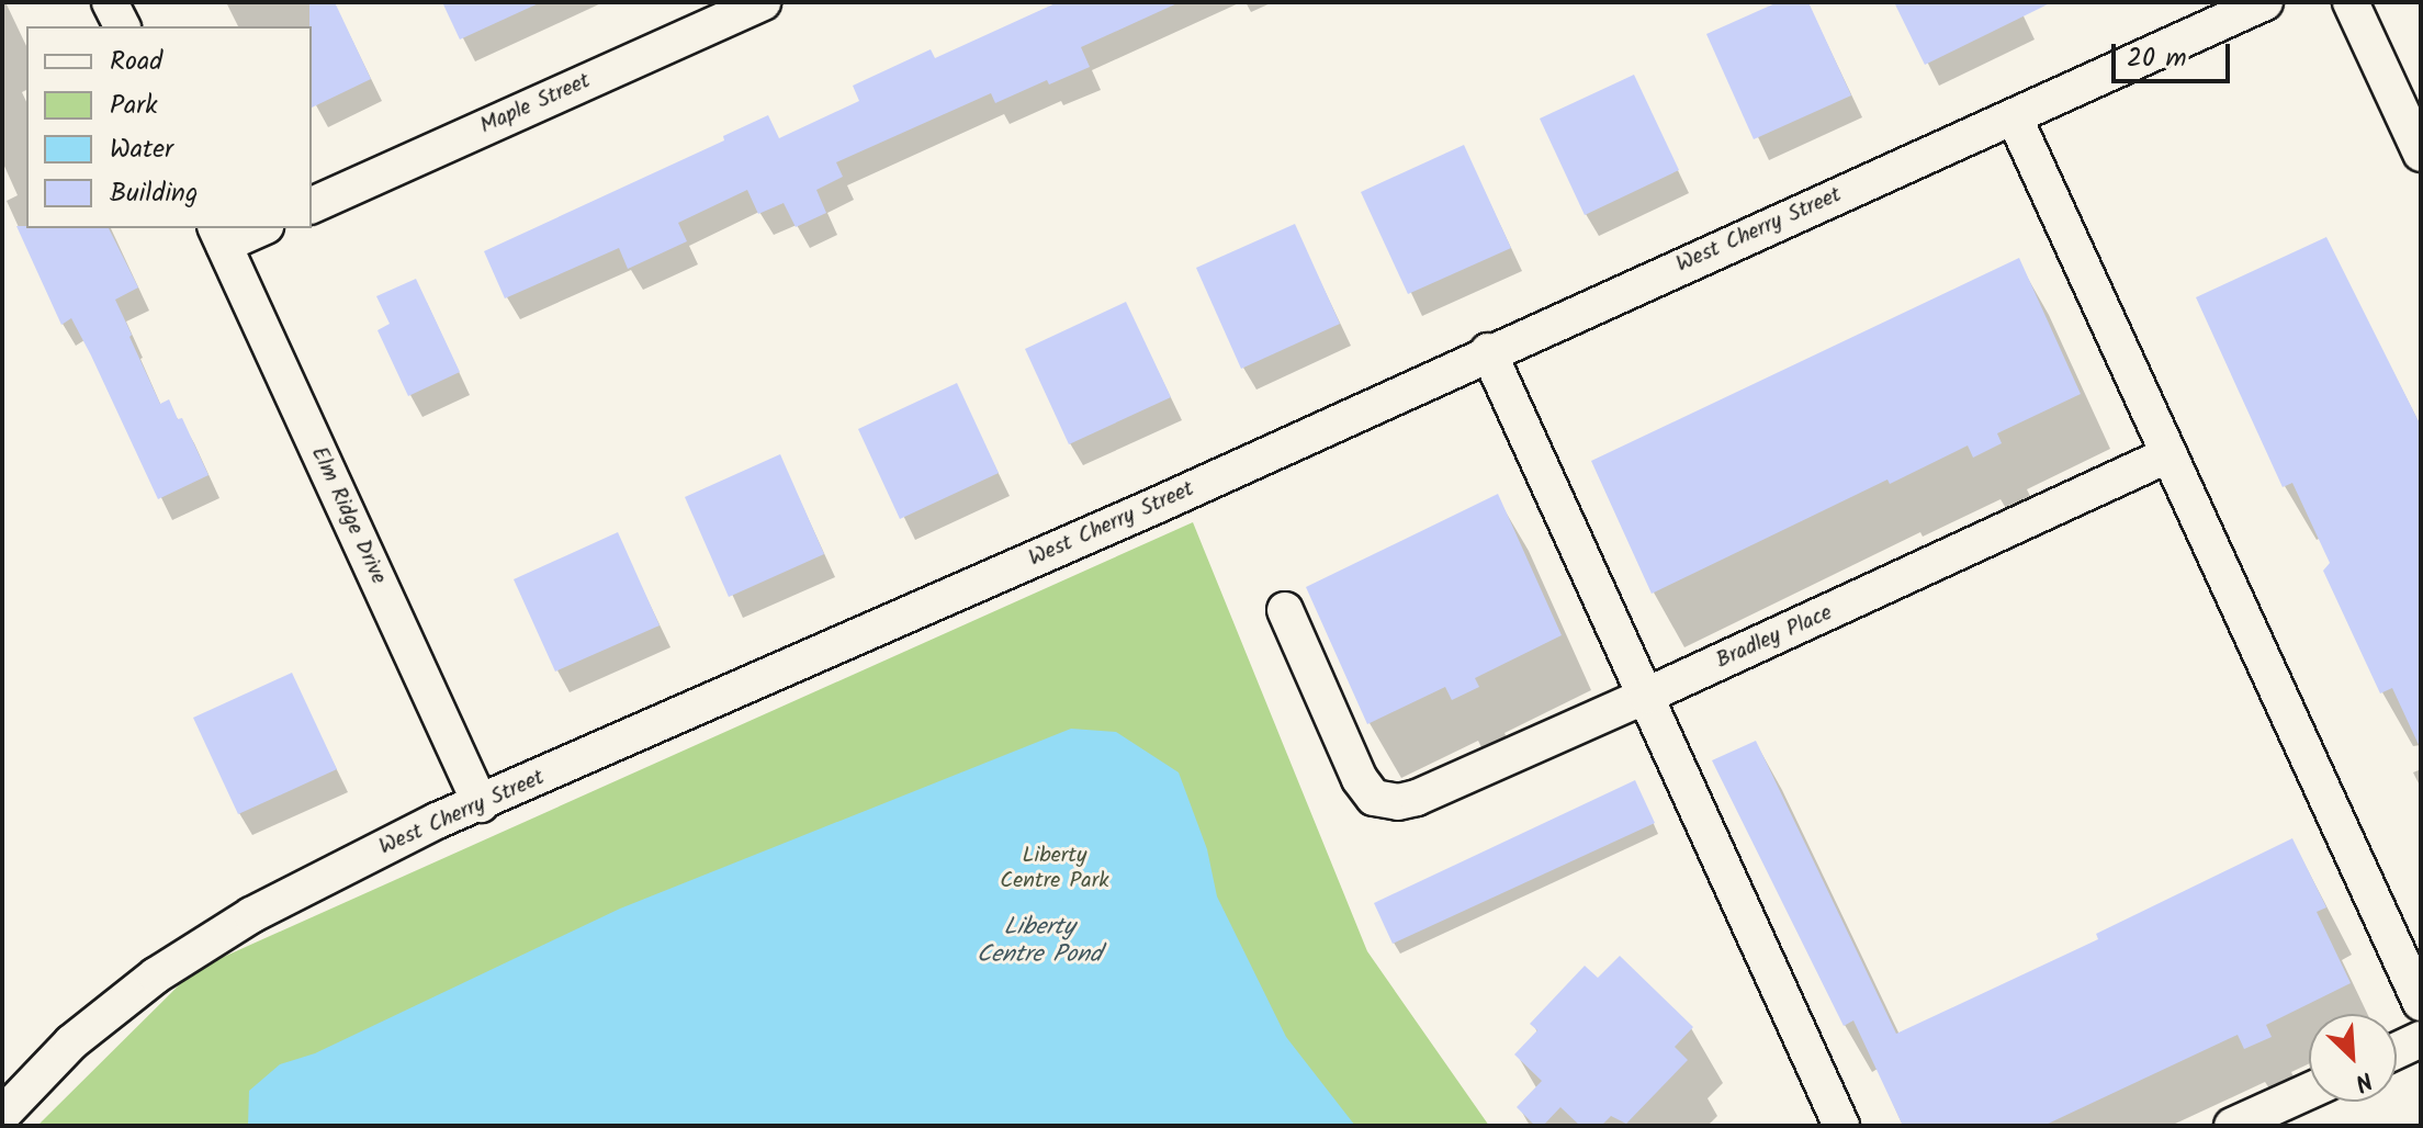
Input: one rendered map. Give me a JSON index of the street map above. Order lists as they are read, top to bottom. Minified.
{"streets":{"street":["Maple Street","West Cherry Street","Elm Ridge Drive","Bradley Place"]},"crossings":[["West Cherry Street","Elm Ridge Drive"]],"water":["Liberty Centre Pond"],"parks":["Liberty Centre Park"],"legend":["Road","Park","Water","Building"],"scale_bar":"20 m","north":"bottom right"}
